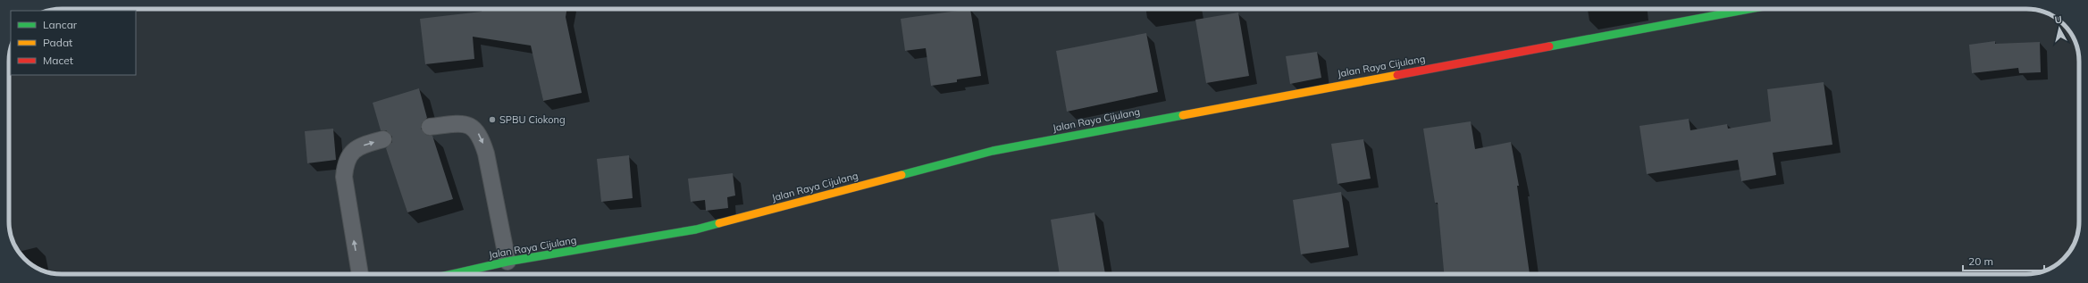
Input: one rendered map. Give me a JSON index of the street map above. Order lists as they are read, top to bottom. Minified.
{"streets":{"highway":["Jalan Raya Cijulang"]},"places":["SPBU Ciokong"],"legend":["Lancar","Padat","Macet"],"scale_bar":"20 m","north":"top"}
